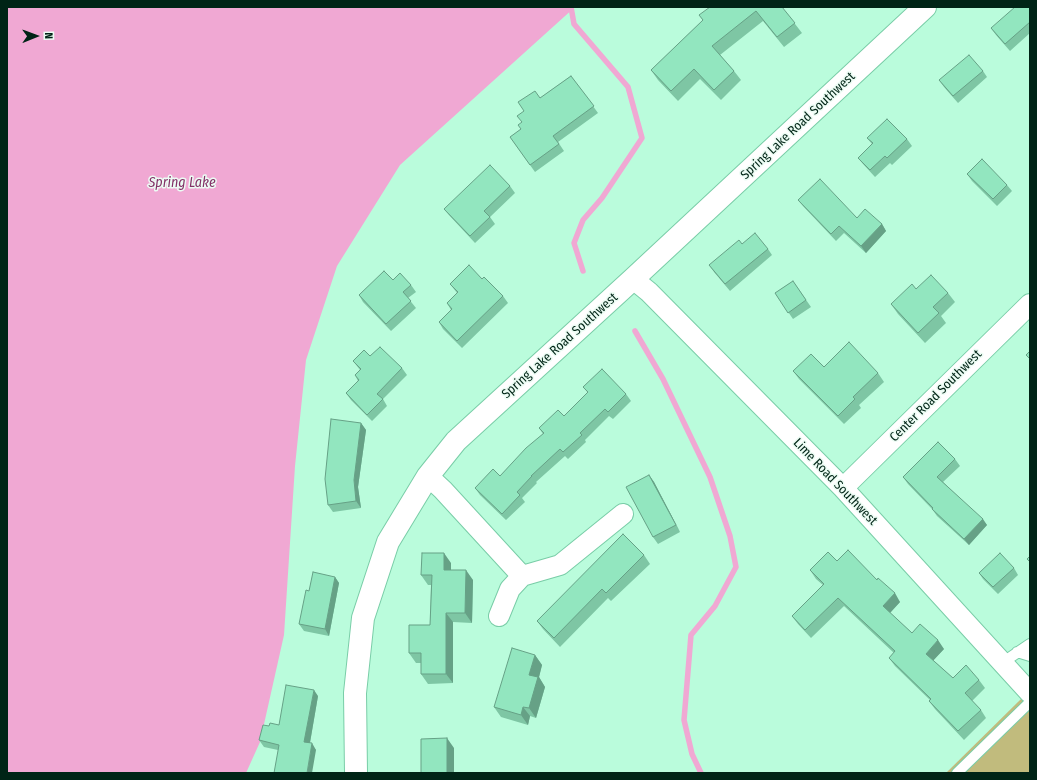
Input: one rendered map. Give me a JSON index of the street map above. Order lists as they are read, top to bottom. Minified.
{"streets":{"street":["Spring Lake Road Southwest","Center Road Southwest","Lime Road Southwest"]},"crossings":[["Spring Lake Road Southwest","Lime Road Southwest"],["Center Road Southwest","Lime Road Southwest"]],"water":["Spring Lake"],"north":"right"}
